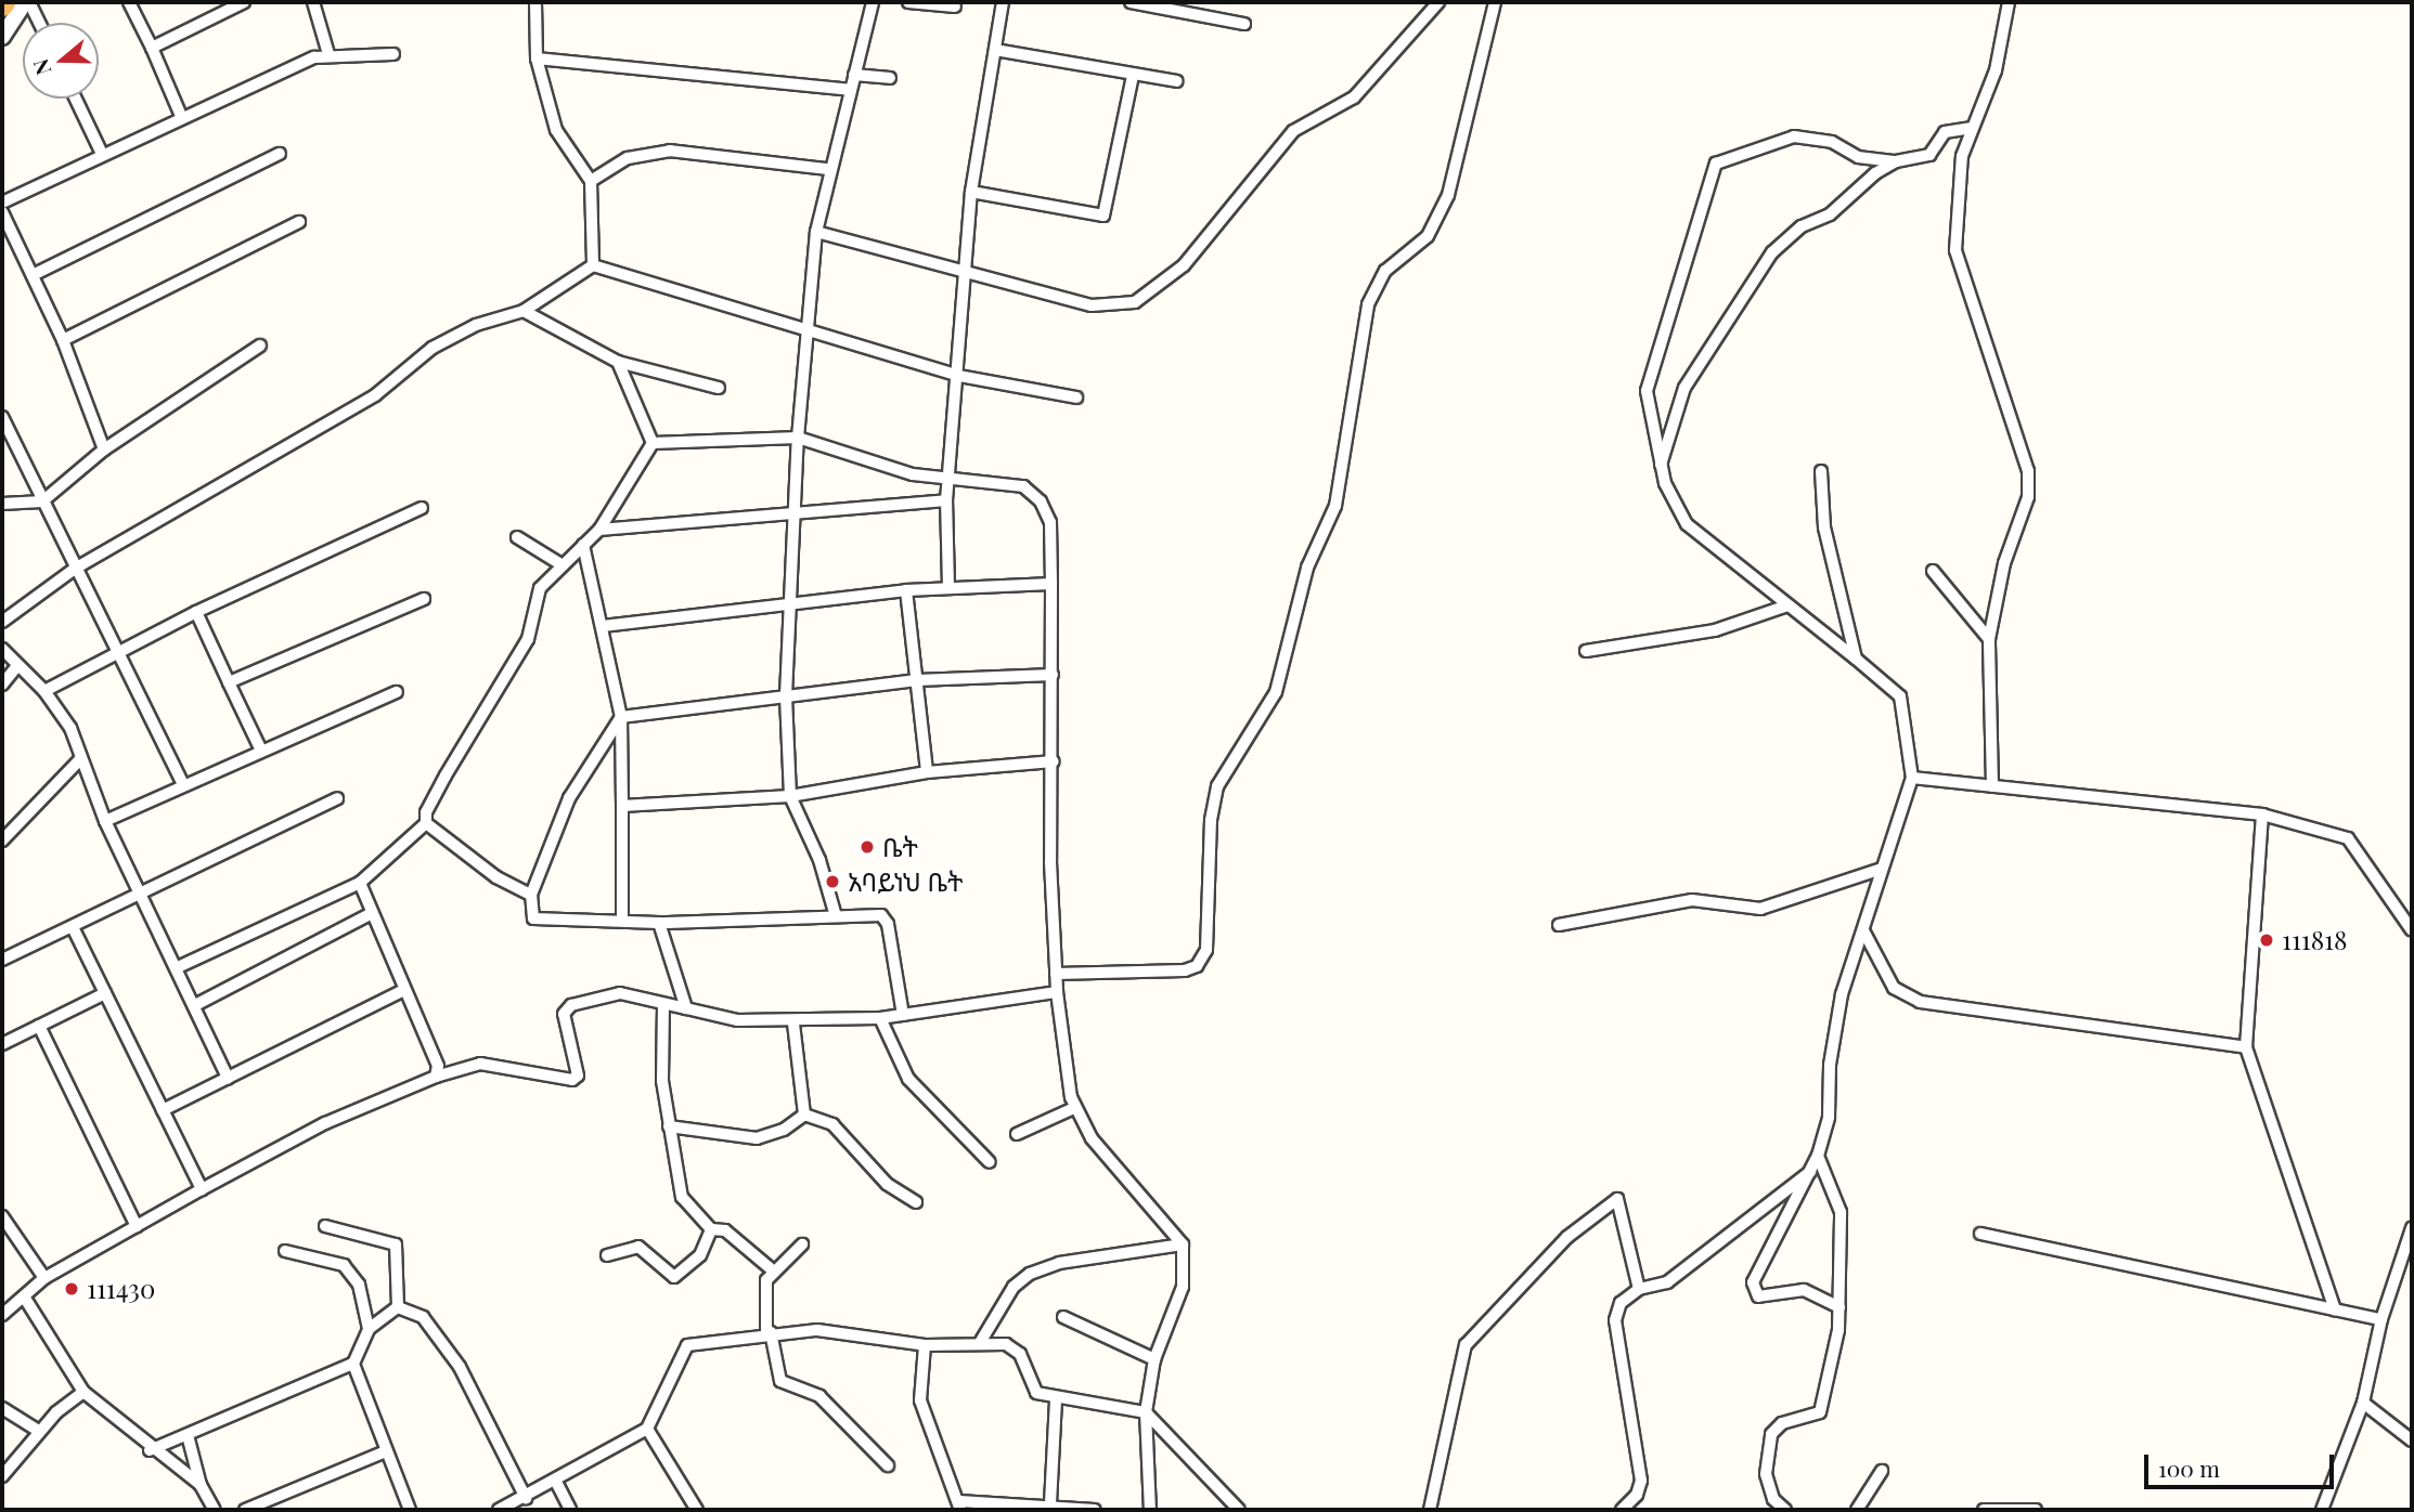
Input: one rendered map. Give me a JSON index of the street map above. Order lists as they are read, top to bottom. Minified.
{"places":["ቤት","አባይነህ ቤት","111818","111430"],"scale_bar":"100 m","north":"left"}
